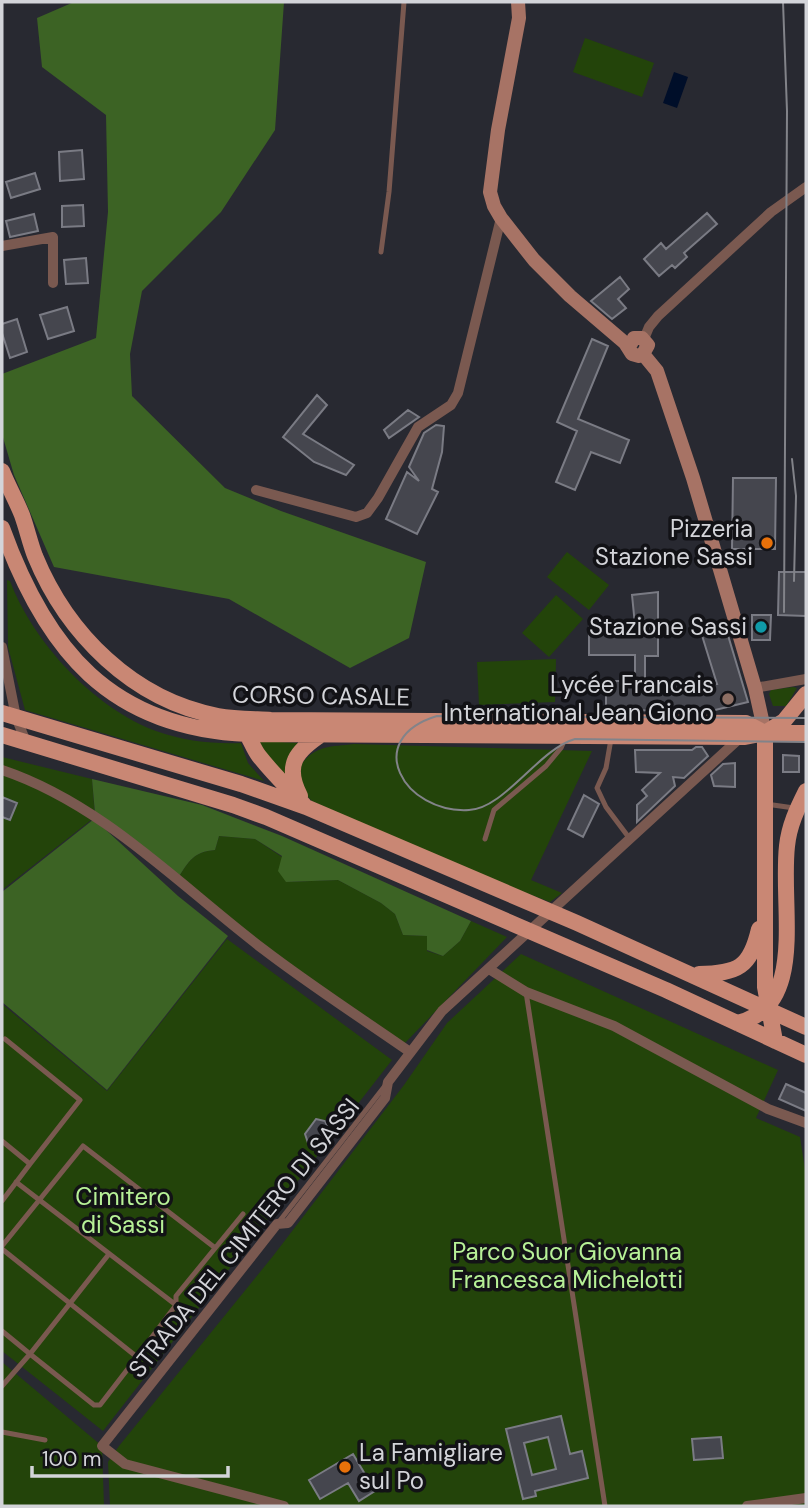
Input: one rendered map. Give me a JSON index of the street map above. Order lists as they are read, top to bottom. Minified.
{"streets":{"main road":["CORSO CASALE"],"street":["STRADA DEL CIMITERO DI SASSI"]},"crossings":[["CORSO CASALE","STRADA DEL CIMITERO DI SASSI"]],"parks":["Cimitero di Sassi","Parco Suor Giovanna Francesca Michelotti"],"places":["Pizzeria Stazione Sassi","Stazione Sassi","Lycée Francais International Jean Giono","La Famigliare sul Po"],"scale_bar":"100 m"}
